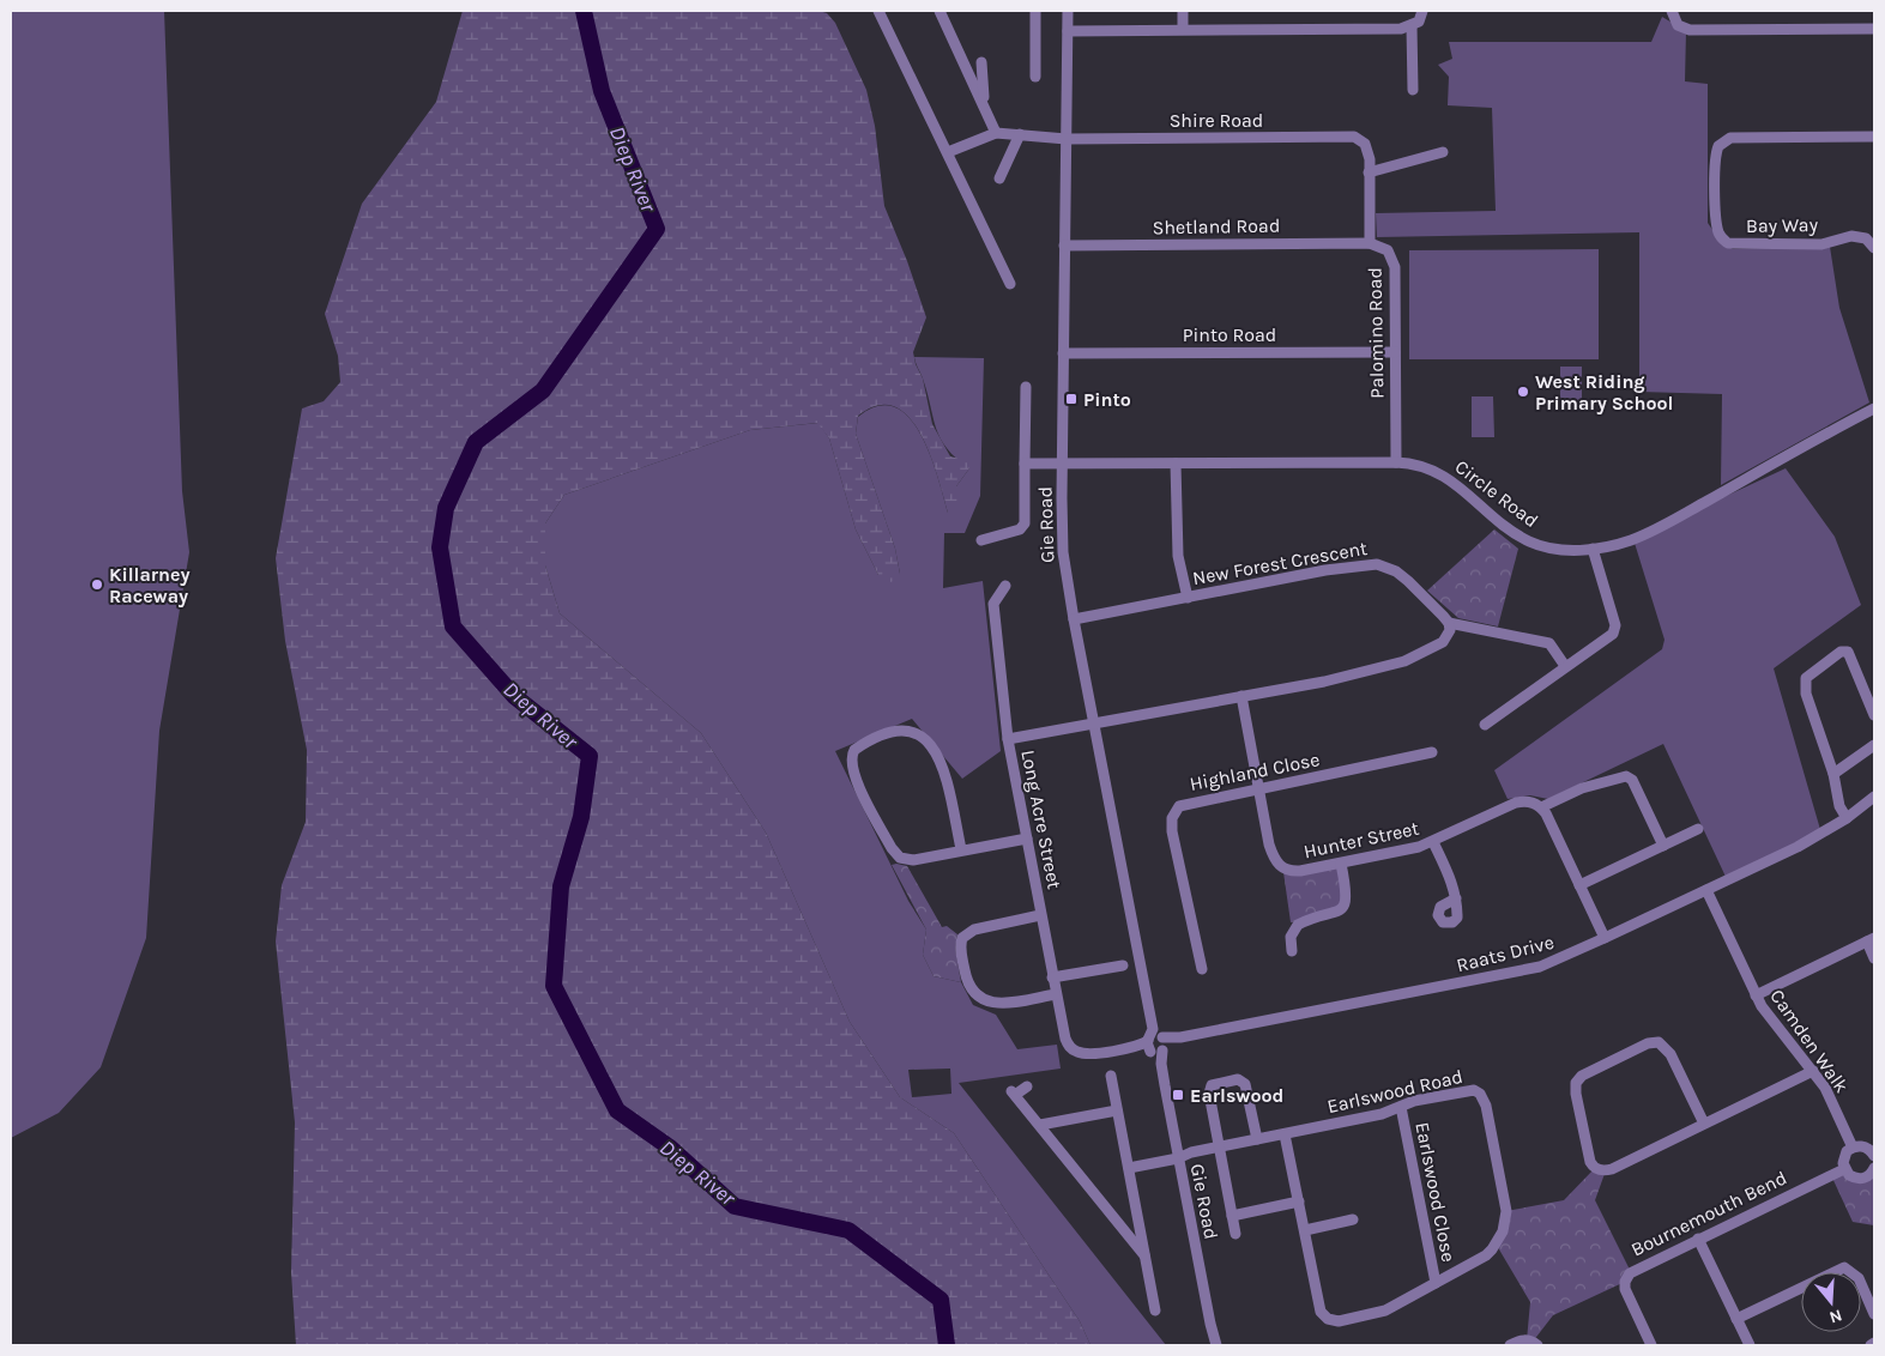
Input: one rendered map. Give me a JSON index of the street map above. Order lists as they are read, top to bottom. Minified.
{"streets":{"street":["Shire Road","Bay Way","Shetland Road","Palomino Road","Pinto Road","Circle Road","Gie Road","New Forest Crescent","Highland Close","Long Acre Street","Hunter Street","Raats Drive","Camden Walk","Earlswood Road","Earlswood Close","Bournemouth Bend"]},"crossings":[["Shire Road","Palomino Road"],["Shire Road","Gie Road"],["Shetland Road","Palomino Road"],["Shetland Road","Gie Road"],["Palomino Road","Pinto Road"],["Palomino Road","Circle Road"],["Pinto Road","Gie Road"],["Circle Road","Gie Road"],["Gie Road","New Forest Crescent"],["Gie Road","Long Acre Street"],["Gie Road","Raats Drive"],["Gie Road","Earlswood Road"],["Highland Close","Hunter Street"],["Long Acre Street","Raats Drive"],["Raats Drive","Camden Walk"],["Earlswood Road","Earlswood Close"]],"water":["Diep River"],"places":{"other":["West Riding Primary School","Killarney Raceway"],"transit":["Pinto","Earlswood"]},"north":"bottom"}
